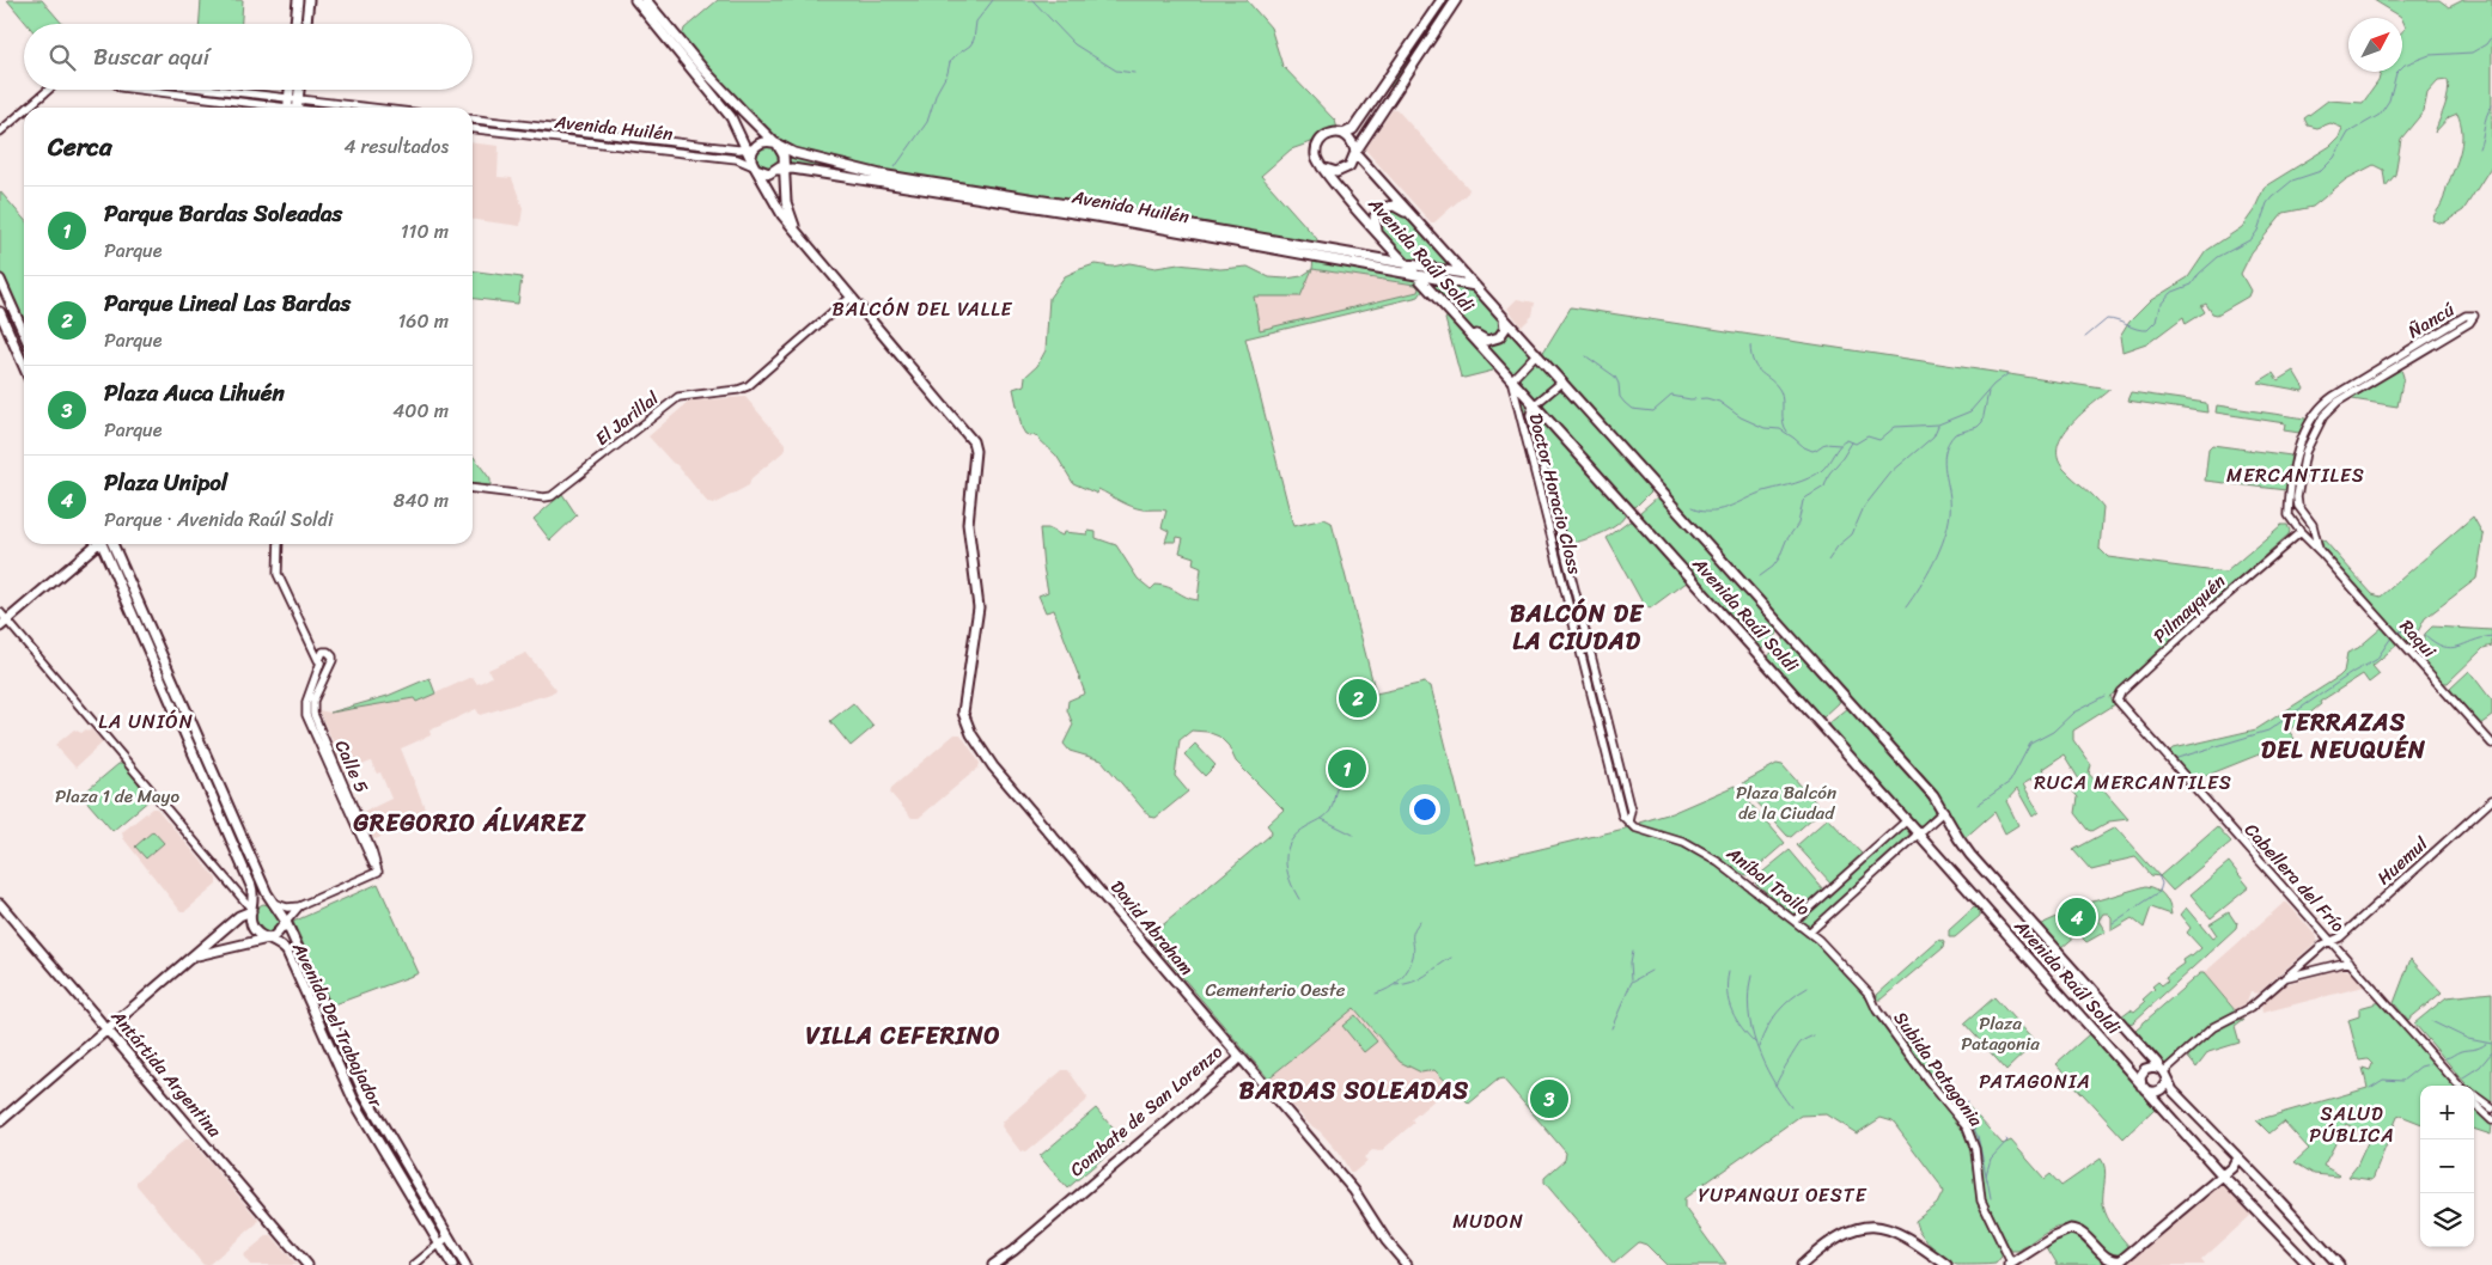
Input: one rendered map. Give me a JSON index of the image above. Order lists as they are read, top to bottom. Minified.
{"streets":{"main road":["Avenida Huilén","Avenida Raúl Soldi","David Abraham","Avenida Del Trabajador","Antártida Argentina","Combate de San Lorenzo"],"street":["Ñancú","El Jarillal","Doctor Horacio Closs","Pilmayquén","Raqui","Calle 5","Huemul","Cabellera del Frío","Aníbal Troilo","Subida Patagonia"]},"crossings":[["Avenida Huilén","Avenida Raúl Soldi"],["Avenida Raúl Soldi","Doctor Horacio Closs"],["Avenida Raúl Soldi","Huemul"],["Ñancú","Raqui"],["El Jarillal","David Abraham"],["Doctor Horacio Closs","Aníbal Troilo"],["Pilmayquén","Raqui"],["Pilmayquén","Cabellera del Frío"],["Huemul","Cabellera del Frío"],["Aníbal Troilo","Subida Patagonia"],["David Abraham","Combate de San Lorenzo"]],"districts":["BALCÓN DEL VALLE","MERCANTILES","BALCÓN DE LA CIUDAD","LA UNIÓN","TERRAZAS DEL NEUQUÉN","RUCA MERCANTILES","GREGORIO ÁLVAREZ","VILLA CEFERINO","PATAGONIA","BARDAS SOLEADAS","SALUD PÚBLICA","YUPANQUI OESTE","MUDON"],"parks":["Plaza Balcón de la Ciudad","Plaza 1 de Mayo","Cementerio Oeste","Plaza Patagonia"],"north":"top right","page":{"search":"Buscar aquí","heading":["Cerca","4 resultados"],"list":[{"mark":"1","name":"Parque Bardas Soleadas","note":"Parque","value":"110 m"},{"mark":"2","name":"Parque Lineal Las Bardas","note":"Parque","value":"160 m"},{"mark":"3","name":"Plaza Auca Lihuén","note":"Parque","value":"400 m"},{"mark":"4","name":"Plaza Unipol","note":"Parque · Avenida Raúl Soldi","value":"840 m"}],"pins":["2","1","4","3"],"map_buttons":["+","−"]}}
